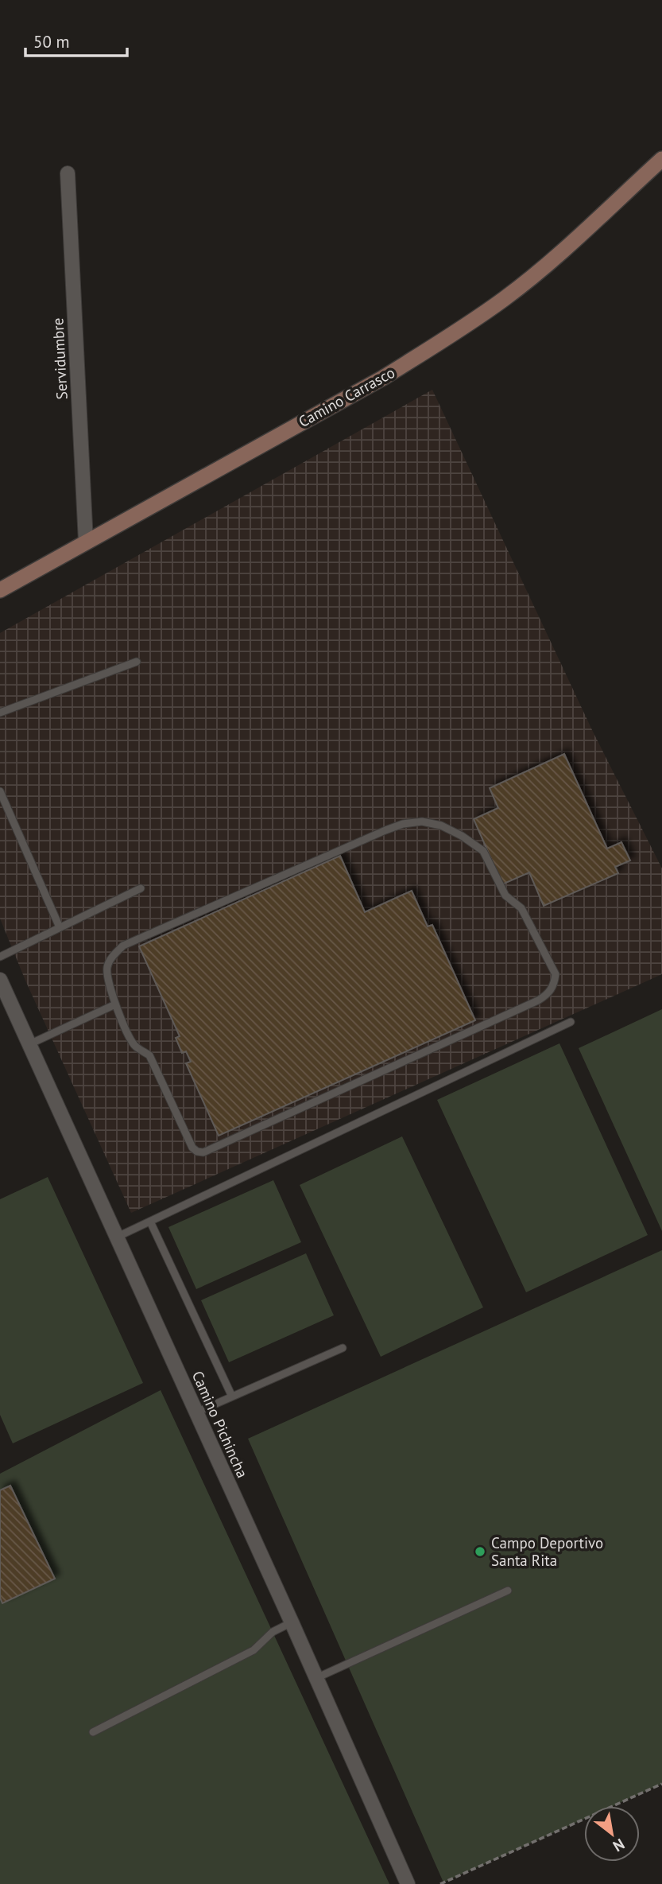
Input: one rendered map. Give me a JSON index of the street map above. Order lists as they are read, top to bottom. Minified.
{"streets":{"main road":["Camino Carrasco"],"street":["Servidumbre","Camino Pichincha"]},"crossings":[["Servidumbre","Camino Carrasco"]],"places":["Campo Deportivo Santa Rita"],"scale_bar":"50 m","north":"bottom right"}
